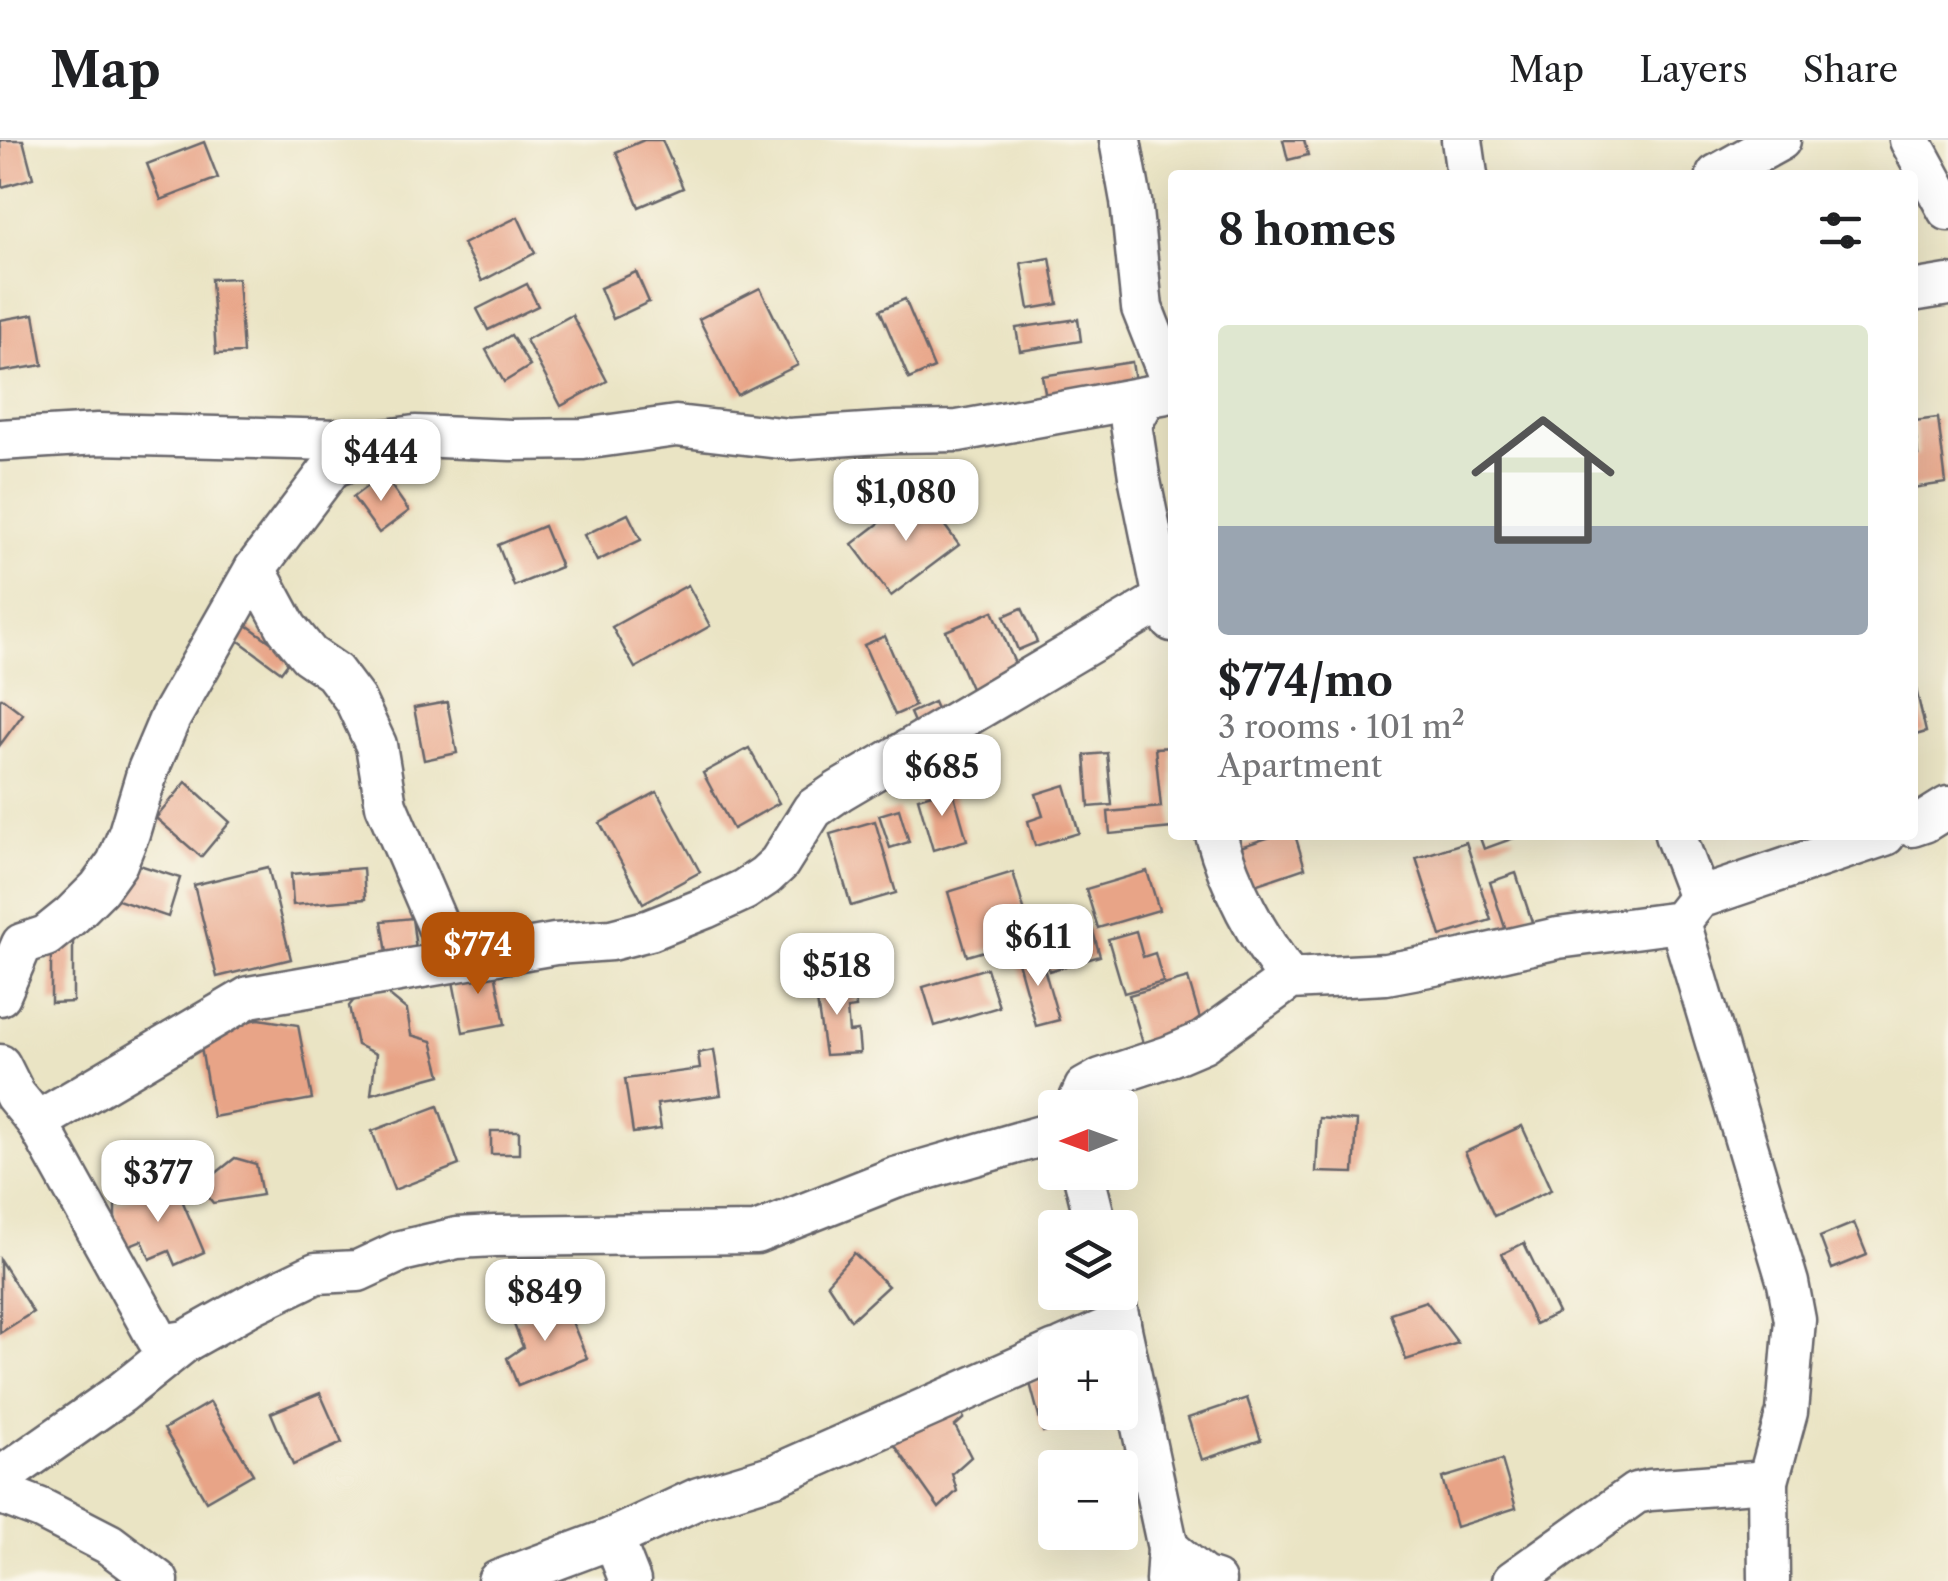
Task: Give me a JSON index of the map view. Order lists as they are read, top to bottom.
{
  "north": "left",
  "page": {
    "header": "Map",
    "nav": ["Map", "Layers", "Share"],
    "heading": "8 homes",
    "list": [
      {
        "name": "$774/mo",
        "note": "3 rooms · 101 m² · Apartment"
      }
    ],
    "price": [
      "$444",
      "$1,080",
      "$685",
      "$611",
      "$774",
      "$518",
      "$377",
      "$849"
    ],
    "map_buttons": ["+", "−"]
  }
}
